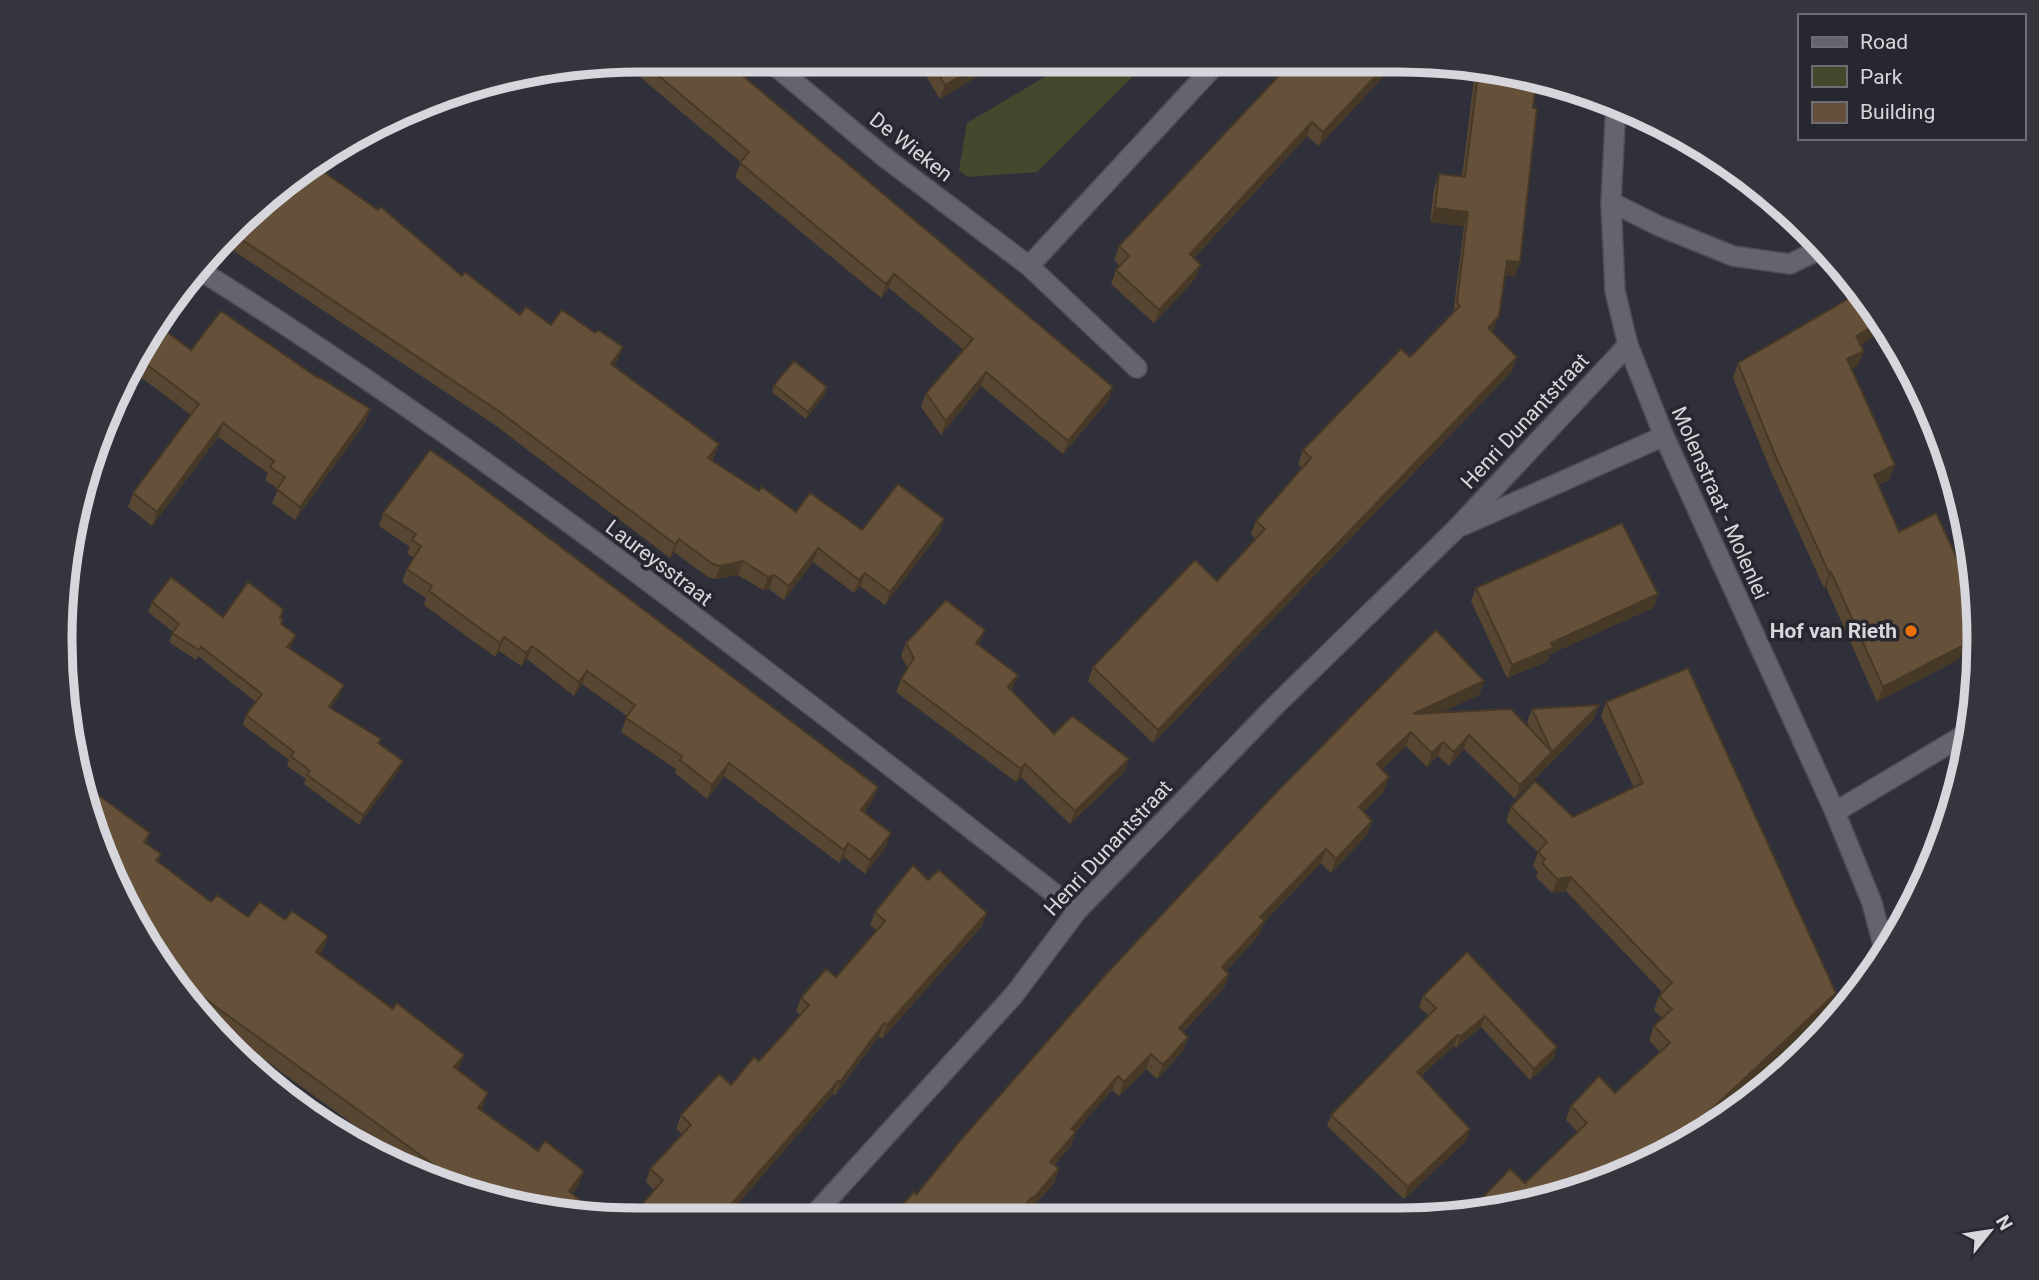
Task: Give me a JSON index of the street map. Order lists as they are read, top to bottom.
{
  "streets": {
    "street": [
      "De Wieken",
      "Henri Dunantstraat",
      "Molenstraat - Molenlei",
      "Laureysstraat"
    ]
  },
  "crossings": [
    ["Henri Dunantstraat", "Molenstraat - Molenlei"],
    ["Henri Dunantstraat", "Laureysstraat"]
  ],
  "places": ["Hof van Rieth"],
  "legend": ["Road", "Park", "Building"],
  "north": "top right"
}
